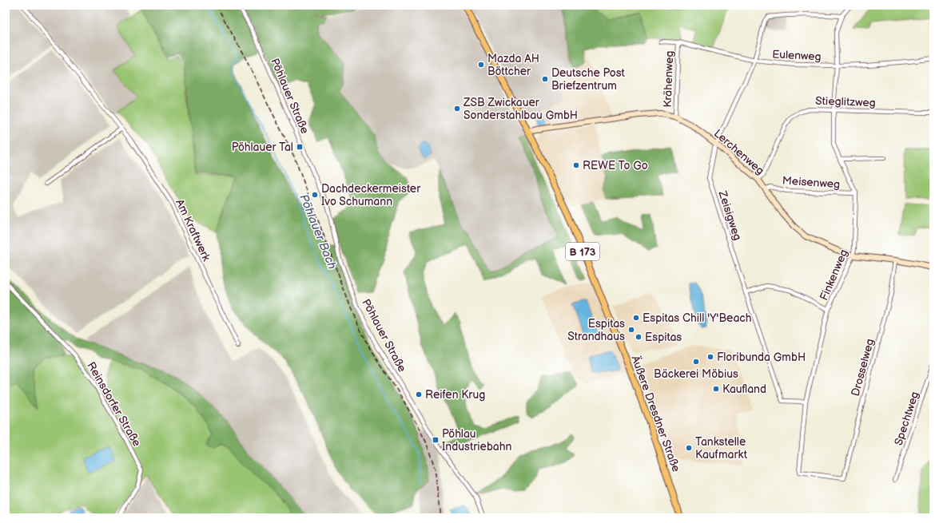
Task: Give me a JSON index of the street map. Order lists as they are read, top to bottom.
{
  "streets": {
    "main road": ["B 173", "Äußere Dresdner Straße"],
    "street": [
      "Eulenweg",
      "Krähenweg",
      "Pöhlauer Straße",
      "Stieglitzweg",
      "Lerchenweg",
      "Meisenweg",
      "Zeisigweg",
      "Am Kraftwerk",
      "Finkenweg",
      "Drosselweg",
      "Reinsdorfer Straße",
      "Spechtweg"
    ]
  },
  "crossings": [
    ["Eulenweg", "Krähenweg"],
    ["Eulenweg", "Zeisigweg"],
    ["Eulenweg", "Finkenweg"],
    ["Krähenweg", "Lerchenweg"],
    ["Stieglitzweg", "Lerchenweg"],
    ["Stieglitzweg", "Finkenweg"],
    ["Lerchenweg", "Meisenweg"],
    ["Lerchenweg", "Zeisigweg"],
    ["Lerchenweg", "Finkenweg"],
    ["Lerchenweg", "Drosselweg"],
    ["Lerchenweg", "Äußere Dresdner Straße"],
    ["Meisenweg", "Finkenweg"],
    ["Zeisigweg", "Finkenweg"],
    ["Finkenweg", "Drosselweg"]
  ],
  "water": ["Pöhlauer Bach"],
  "places": {
    "other": [
      "Mazda AH Böttcher",
      "Deutsche Post Briefzentrum",
      "ZSB Zwickauer Sonderstahlbau GmbH",
      "REWE To Go",
      "Dachdeckermeister Ivo Schumann",
      "Espitas Chill 'Y'Beach",
      "Espitas Strandhaus",
      "Espitas",
      "Floribunda GmbH",
      "Bäckerei Möbius",
      "Kaufland",
      "Reifen Krug",
      "Tankstelle Kaufmarkt"
    ],
    "transit": ["Pöhlauer Tal", "Pöhlau Industriebahn"]
  }
}
